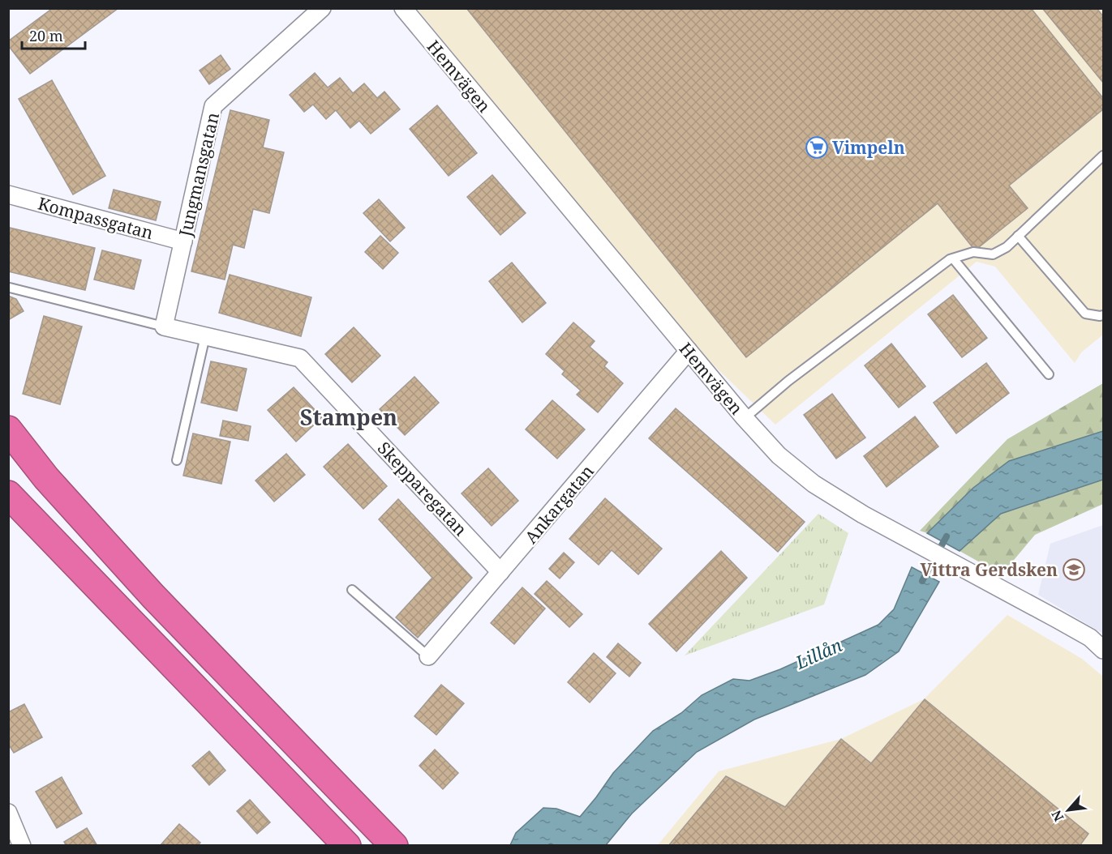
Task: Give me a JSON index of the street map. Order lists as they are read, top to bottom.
{
  "streets": {
    "street": [
      "Hemvägen",
      "Jungmansgatan",
      "Kompassgatan",
      "Skepparegatan",
      "Ankargatan"
    ]
  },
  "crossings": [
    ["Hemvägen", "Ankargatan"],
    ["Jungmansgatan", "Kompassgatan"],
    ["Jungmansgatan", "Skepparegatan"],
    ["Skepparegatan", "Ankargatan"]
  ],
  "districts": ["Stampen"],
  "water": ["Lillån"],
  "places": {
    "supermarket": ["Vimpeln"],
    "school or university": ["Vittra Gerdsken"]
  },
  "scale_bar": "20 m",
  "north": "bottom left"
}
